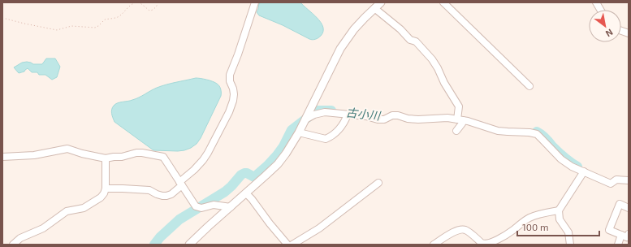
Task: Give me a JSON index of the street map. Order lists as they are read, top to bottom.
{
  "water": ["古小川"],
  "scale_bar": "100 m",
  "north": "bottom right"
}
